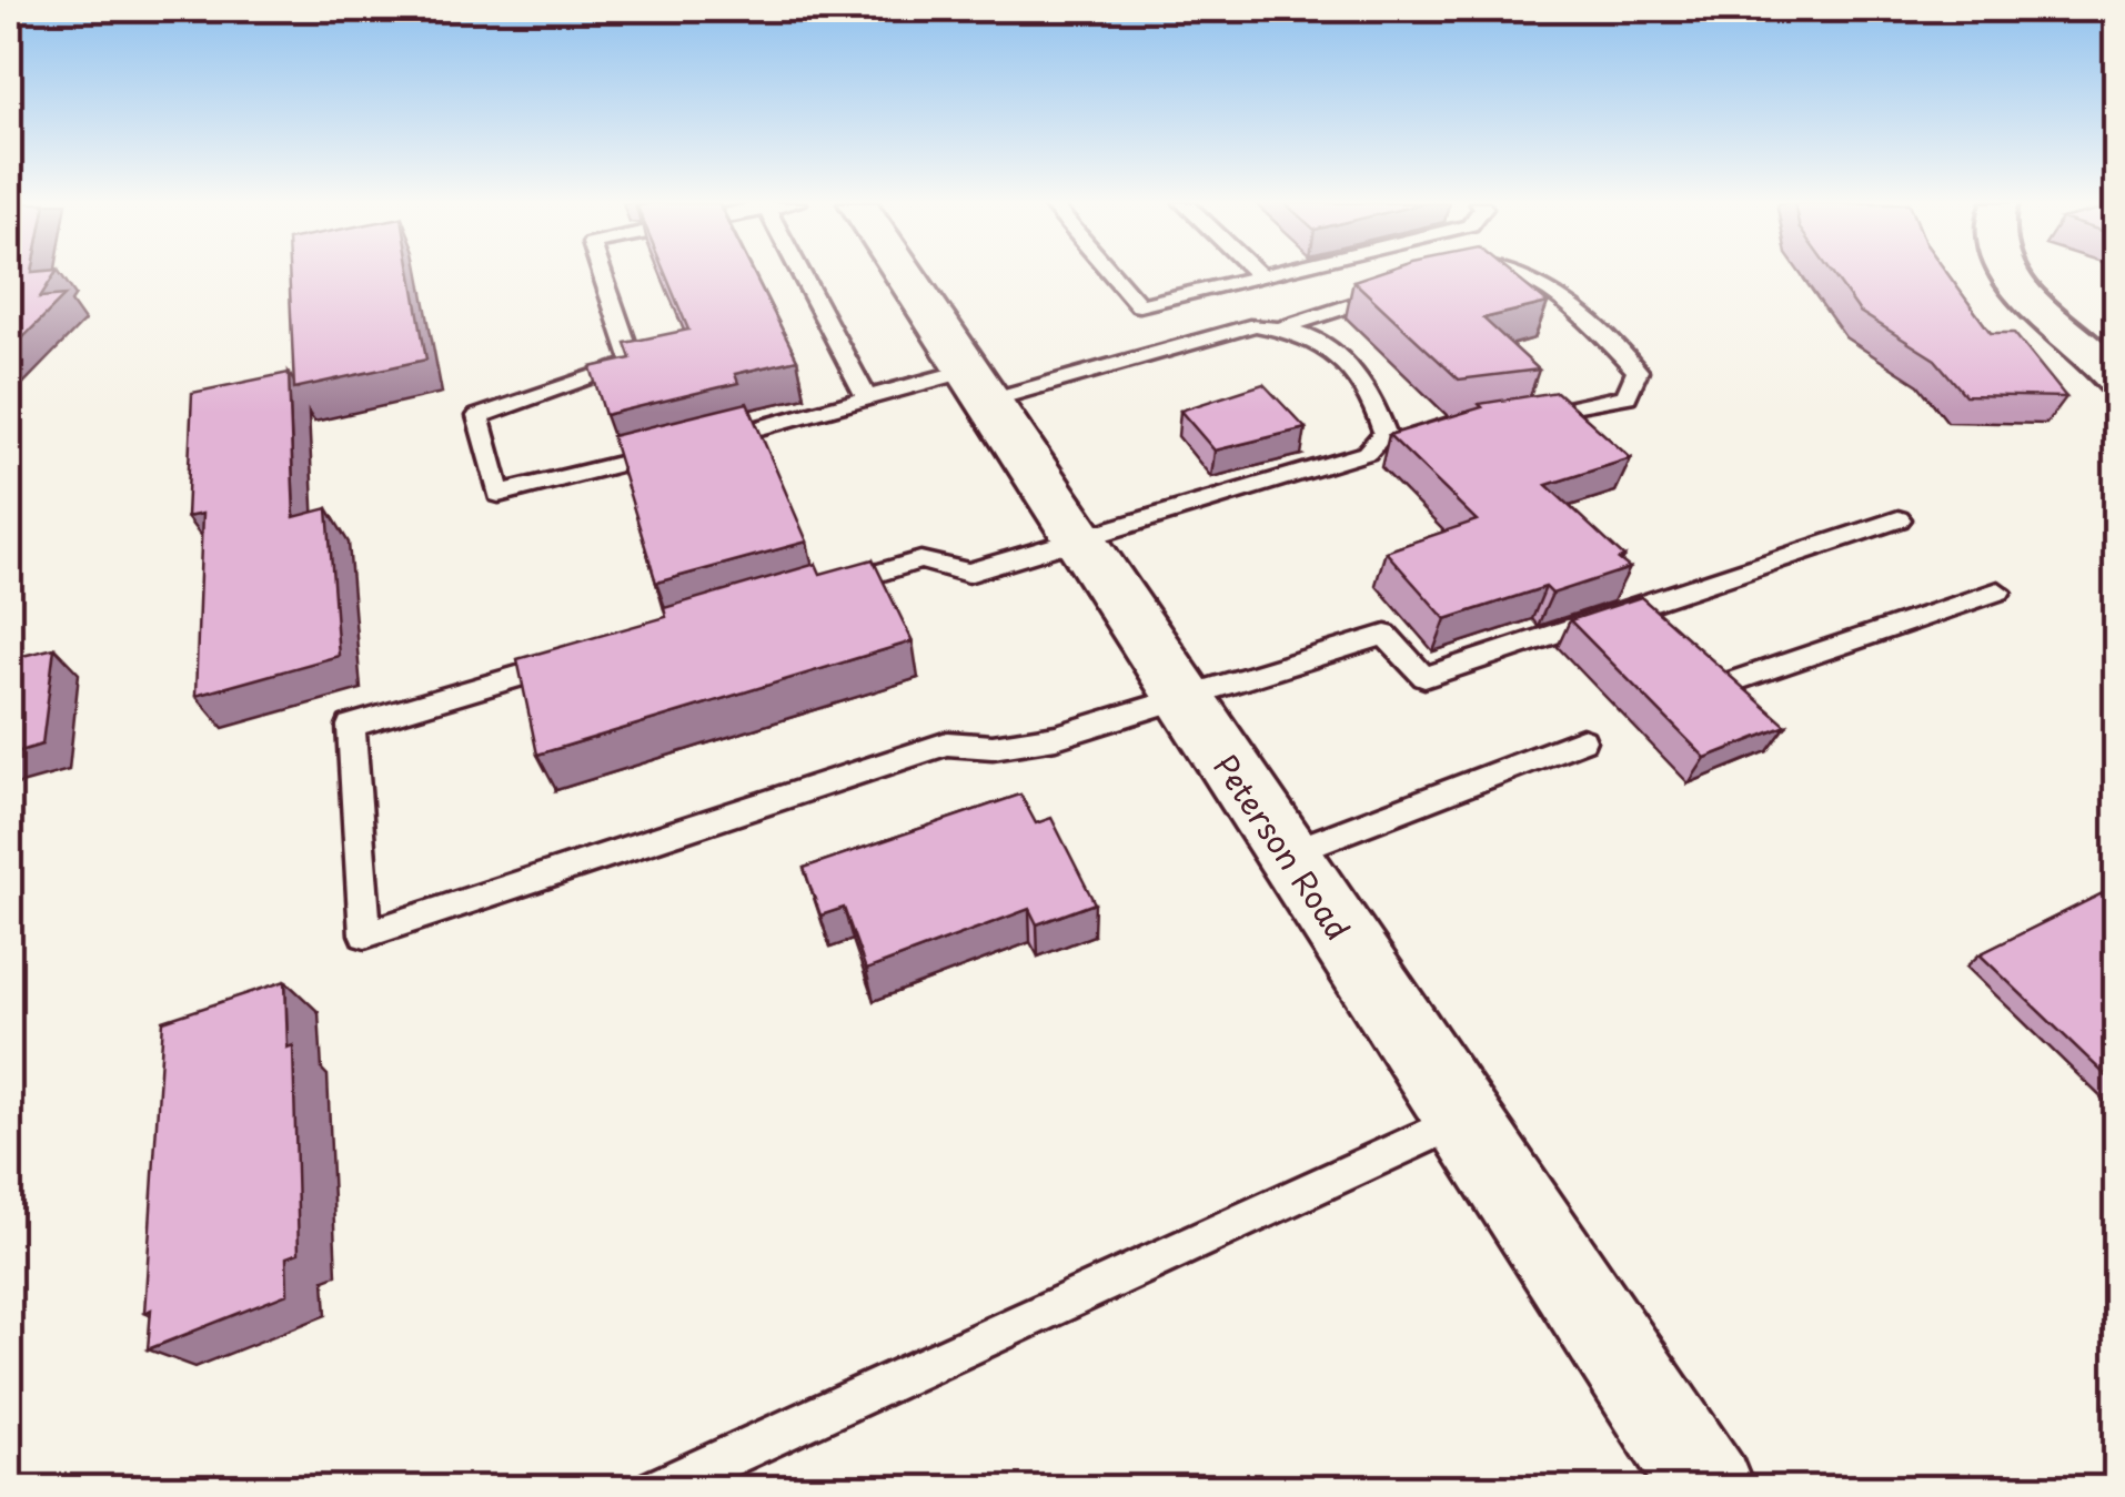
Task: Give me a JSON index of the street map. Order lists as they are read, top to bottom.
{
  "streets": {
    "main road": ["Peterson Road"]
  }
}
